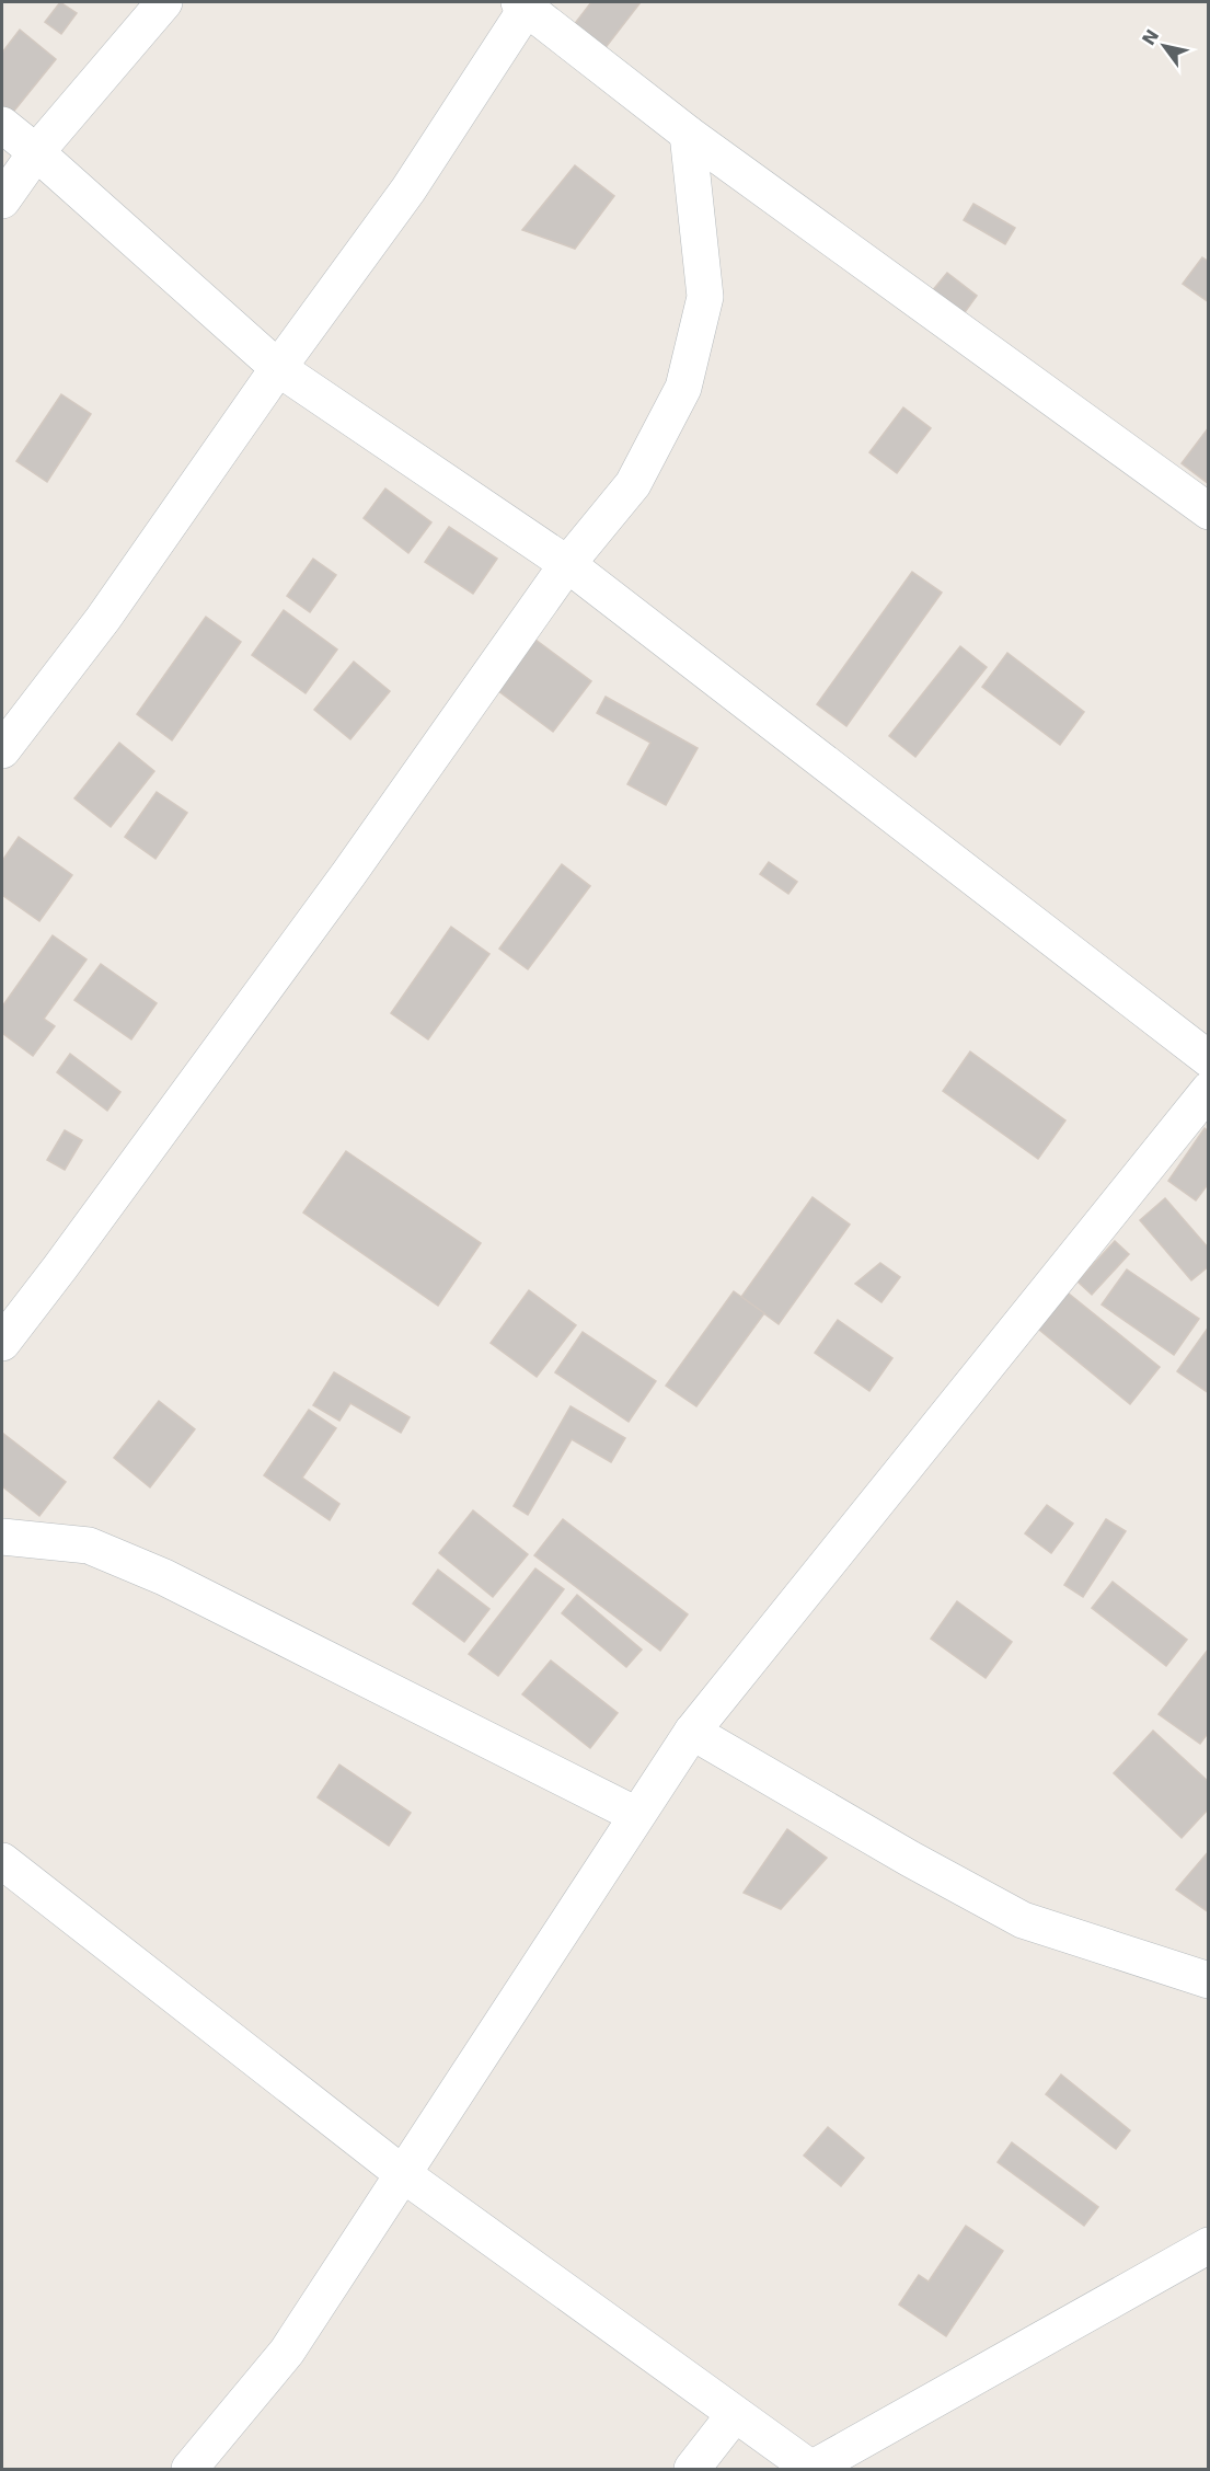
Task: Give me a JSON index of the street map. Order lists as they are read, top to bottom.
{
  "north": "top left"
}
